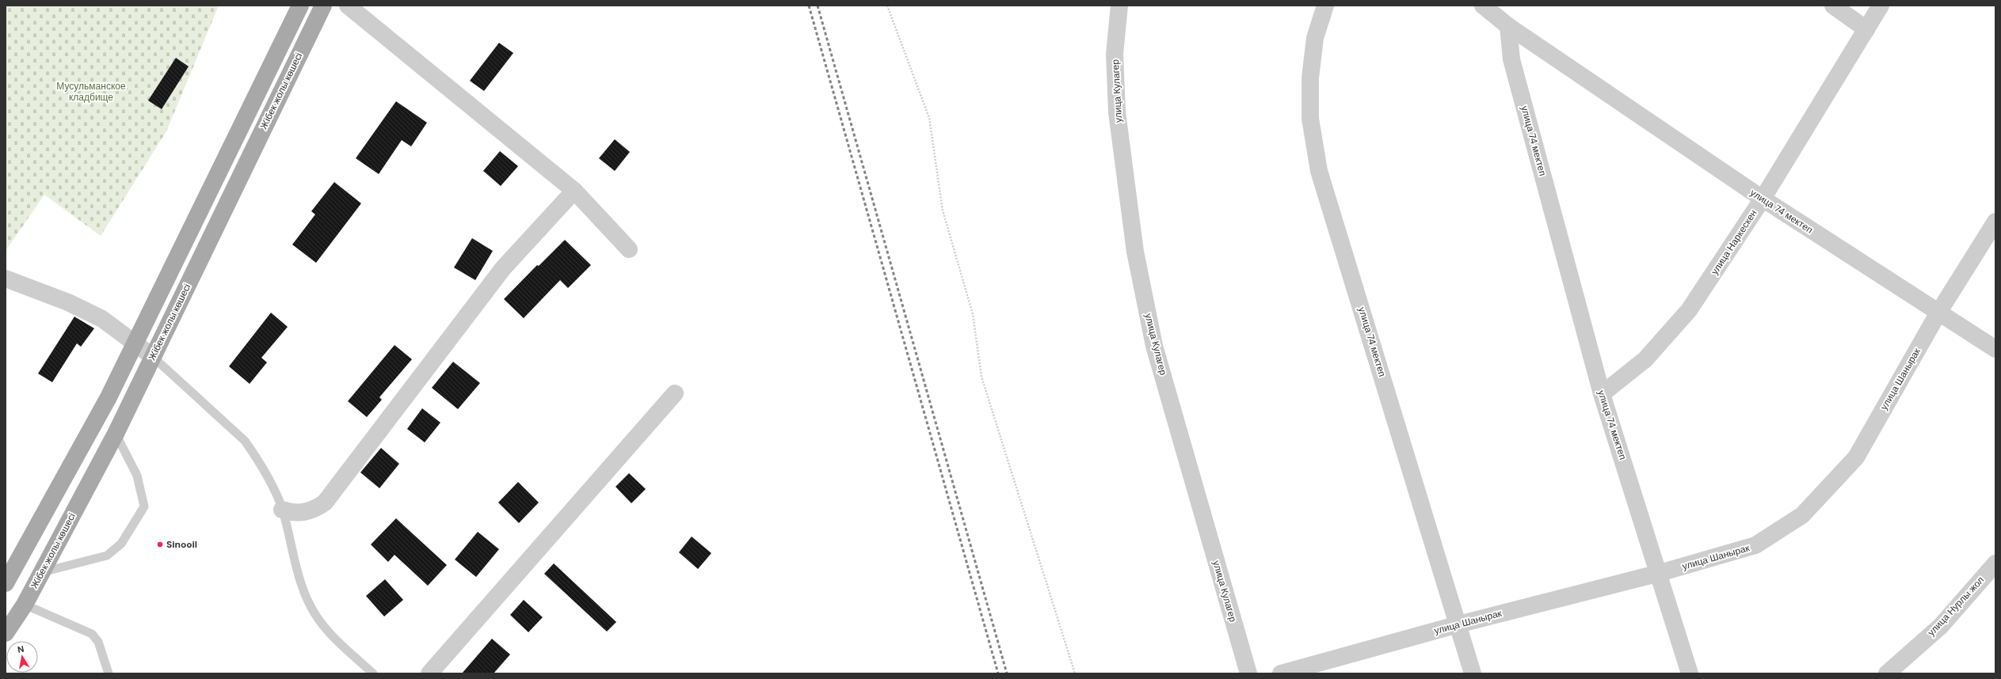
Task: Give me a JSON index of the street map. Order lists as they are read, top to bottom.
{
  "streets": {
    "main road": ["Жібек жолы көшесі"],
    "street": [
      "улица Кулагер",
      "улица 74 мектеп",
      "улица Наркескен",
      "улица Шанырак",
      "улица Нурлы жол"
    ]
  },
  "crossings": [
    ["улица 74 мектеп", "улица Наркескен"],
    ["улица 74 мектеп", "улица Шанырак"]
  ],
  "parks": ["Мусульманское кладбище"],
  "places": ["Sinooil"],
  "north": "top"
}
